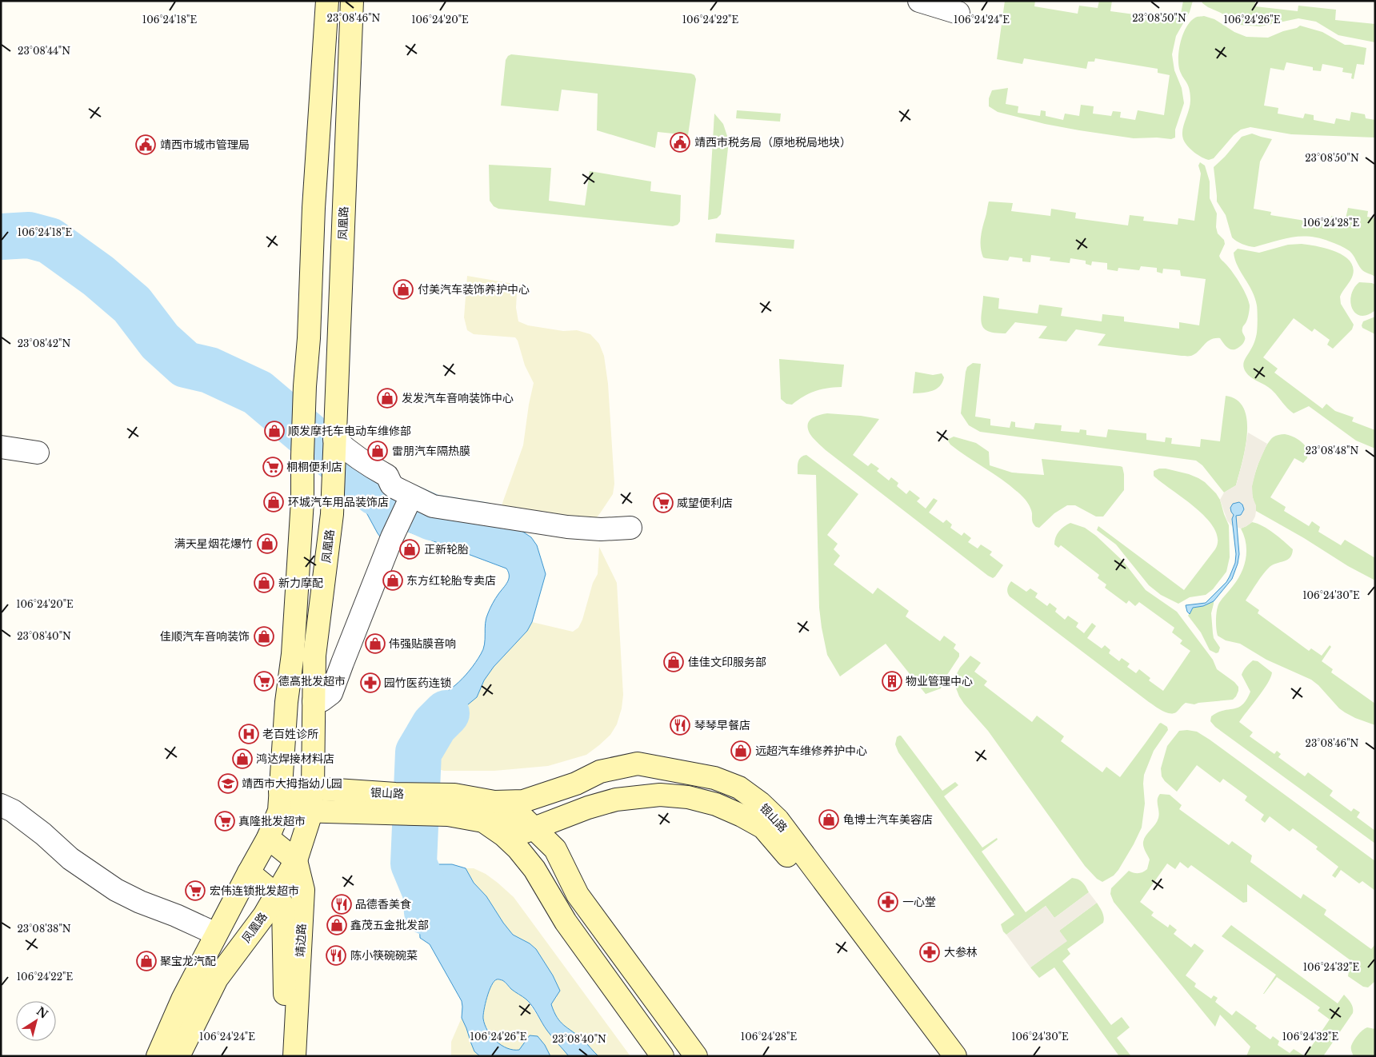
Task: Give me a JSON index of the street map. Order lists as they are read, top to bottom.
{
  "streets": {
    "main road": ["凤凰路", "银山路", "靖边路"]
  },
  "crossings": [
    ["凤凰路", "银山路"],
    ["凤凰路", "靖边路"]
  ],
  "places": {
    "public building": ["靖西市税务局（原地税局地块）", "靖西市城市管理局"],
    "shop": [
      "付美汽车装饰养护中心",
      "发发汽车音响装饰中心",
      "顺发摩托车电动车维修部",
      "雷朋汽车隔热膜",
      "环城汽车用品装饰店",
      "满天星烟花爆竹",
      "正新轮胎",
      "东方红轮胎专卖店",
      "新力摩配",
      "佳顺汽车音响装饰",
      "伟强贴膜音响",
      "佳佳文印服务部",
      "远超汽车维修养护中心",
      "鸿达焊接材料店",
      "龟博士汽车美容店",
      "鑫茂五金批发部",
      "聚宝龙汽配"
    ],
    "supermarket": [
      "桐桐便利店",
      "威望便利店",
      "德高批发超市",
      "真隆批发超市",
      "宏伟连锁批发超市"
    ],
    "building": ["物业管理中心"],
    "pharmacy": ["园竹医药连锁", "一心堂", "大参林"],
    "restaurant": ["琴琴早餐店", "品德香美食", "陈小筷碗碗菜"],
    "hospital": ["老百姓诊所"],
    "school or university": ["靖西市大拇指幼儿园"]
  },
  "north": "top right",
  "coordinates": [
    "23°08'50\"N",
    "23°08'46\"N",
    "106°24'18\"E",
    "106°24'20\"E",
    "106°24'22\"E",
    "106°24'24\"E",
    "106°24'26\"E",
    "23°08'44\"N",
    "106°24'28\"E",
    "23°08'42\"N",
    "23°08'48\"N",
    "106°24'30\"E",
    "23°08'40\"N",
    "23°08'38\"N",
    "106°24'32\"E"
  ]
}
